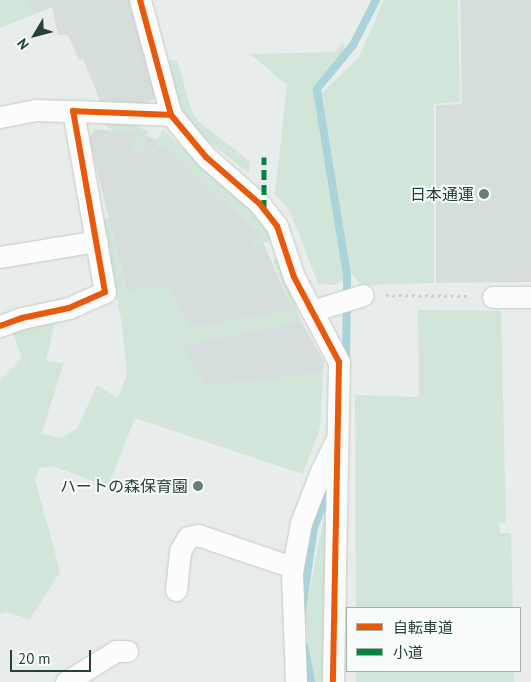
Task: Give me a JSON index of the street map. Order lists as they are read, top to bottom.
{
  "places": ["日本通運", "ハートの森保育園"],
  "legend": ["自転車道", "小道"],
  "scale_bar": "20 m",
  "north": "bottom left"
}
